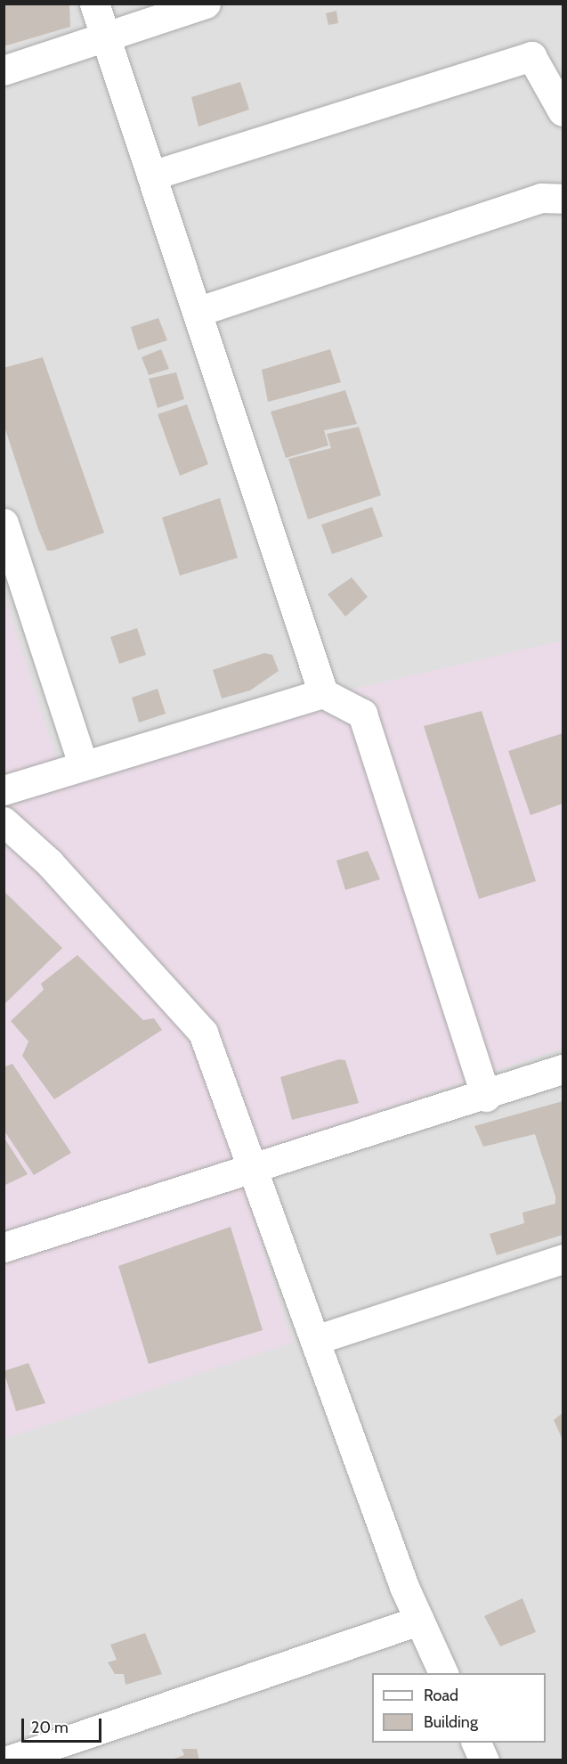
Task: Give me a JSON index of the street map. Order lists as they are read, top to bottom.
{
  "legend": ["Road", "Building"],
  "scale_bar": "20 m"
}
